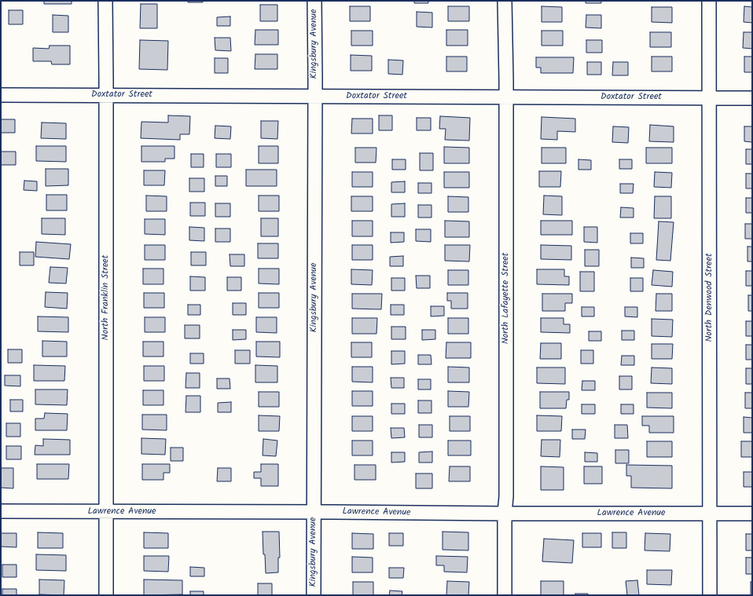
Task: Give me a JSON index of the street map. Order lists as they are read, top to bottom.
{
  "streets": {
    "street": [
      "Kingsbury Avenue",
      "Doxtator Street",
      "North Franklin Street",
      "North Denwood Street",
      "North Lafayette Street",
      "Lawrence Avenue"
    ]
  },
  "crossings": [
    ["Kingsbury Avenue", "Doxtator Street"],
    ["Kingsbury Avenue", "Lawrence Avenue"],
    ["Doxtator Street", "North Franklin Street"],
    ["Doxtator Street", "North Denwood Street"],
    ["Doxtator Street", "North Lafayette Street"],
    ["North Franklin Street", "Lawrence Avenue"],
    ["North Denwood Street", "Lawrence Avenue"],
    ["North Lafayette Street", "Lawrence Avenue"]
  ]
}
